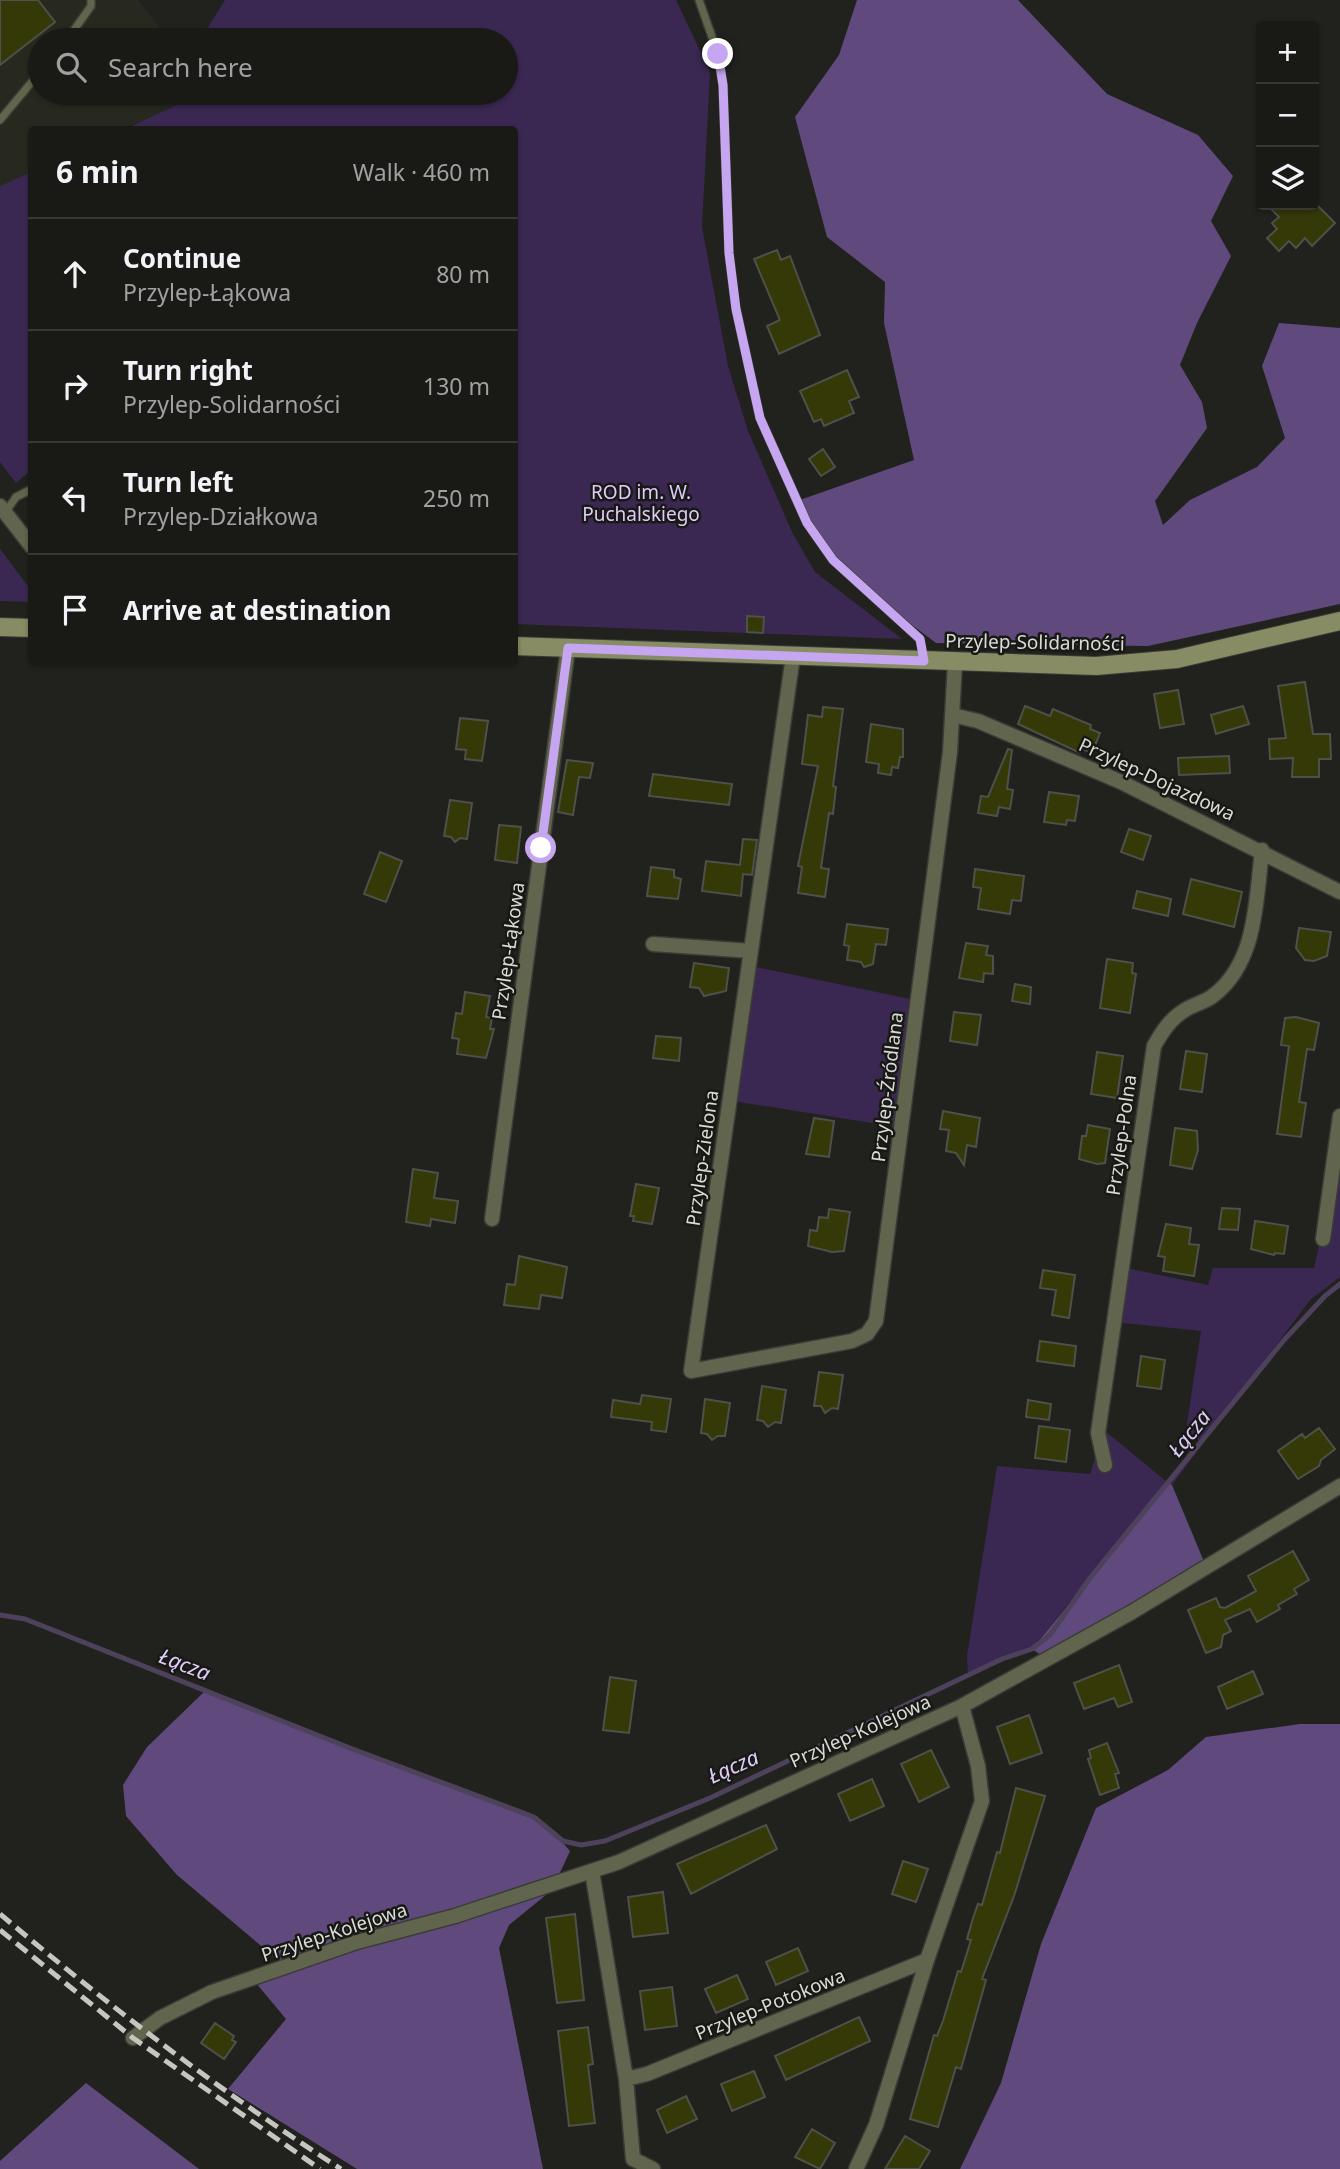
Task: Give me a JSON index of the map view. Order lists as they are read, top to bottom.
{
  "streets": {
    "main road": ["Przylep-Solidarności"],
    "street": [
      "Przylep-Dojazdowa",
      "Przylep-Łąkowa",
      "Przylep-Źródlana",
      "Przylep-Polna",
      "Przylep-Zielona",
      "Przylep-Kolejowa",
      "Przylep-Potokowa"
    ]
  },
  "crossings": [
    ["Przylep-Solidarności", "Przylep-Łąkowa"],
    ["Przylep-Solidarności", "Przylep-Źródlana"],
    ["Przylep-Solidarności", "Przylep-Zielona"],
    ["Przylep-Dojazdowa", "Przylep-Źródlana"],
    ["Przylep-Dojazdowa", "Przylep-Polna"],
    ["Przylep-Źródlana", "Przylep-Zielona"]
  ],
  "water": ["Łącza"],
  "parks": ["ROD im. W. Puchalskiego"],
  "page": {
    "map_buttons": ["+", "−"],
    "search": "Search here",
    "heading": ["6 min", "Walk · 460 m"],
    "list": [
      ["Continue", "Przylep-Łąkowa", "80 m"],
      ["Turn right", "Przylep-Solidarności", "130 m"],
      ["Turn left", "Przylep-Działkowa", "250 m"],
      "Arrive at destination"
    ]
  }
}
